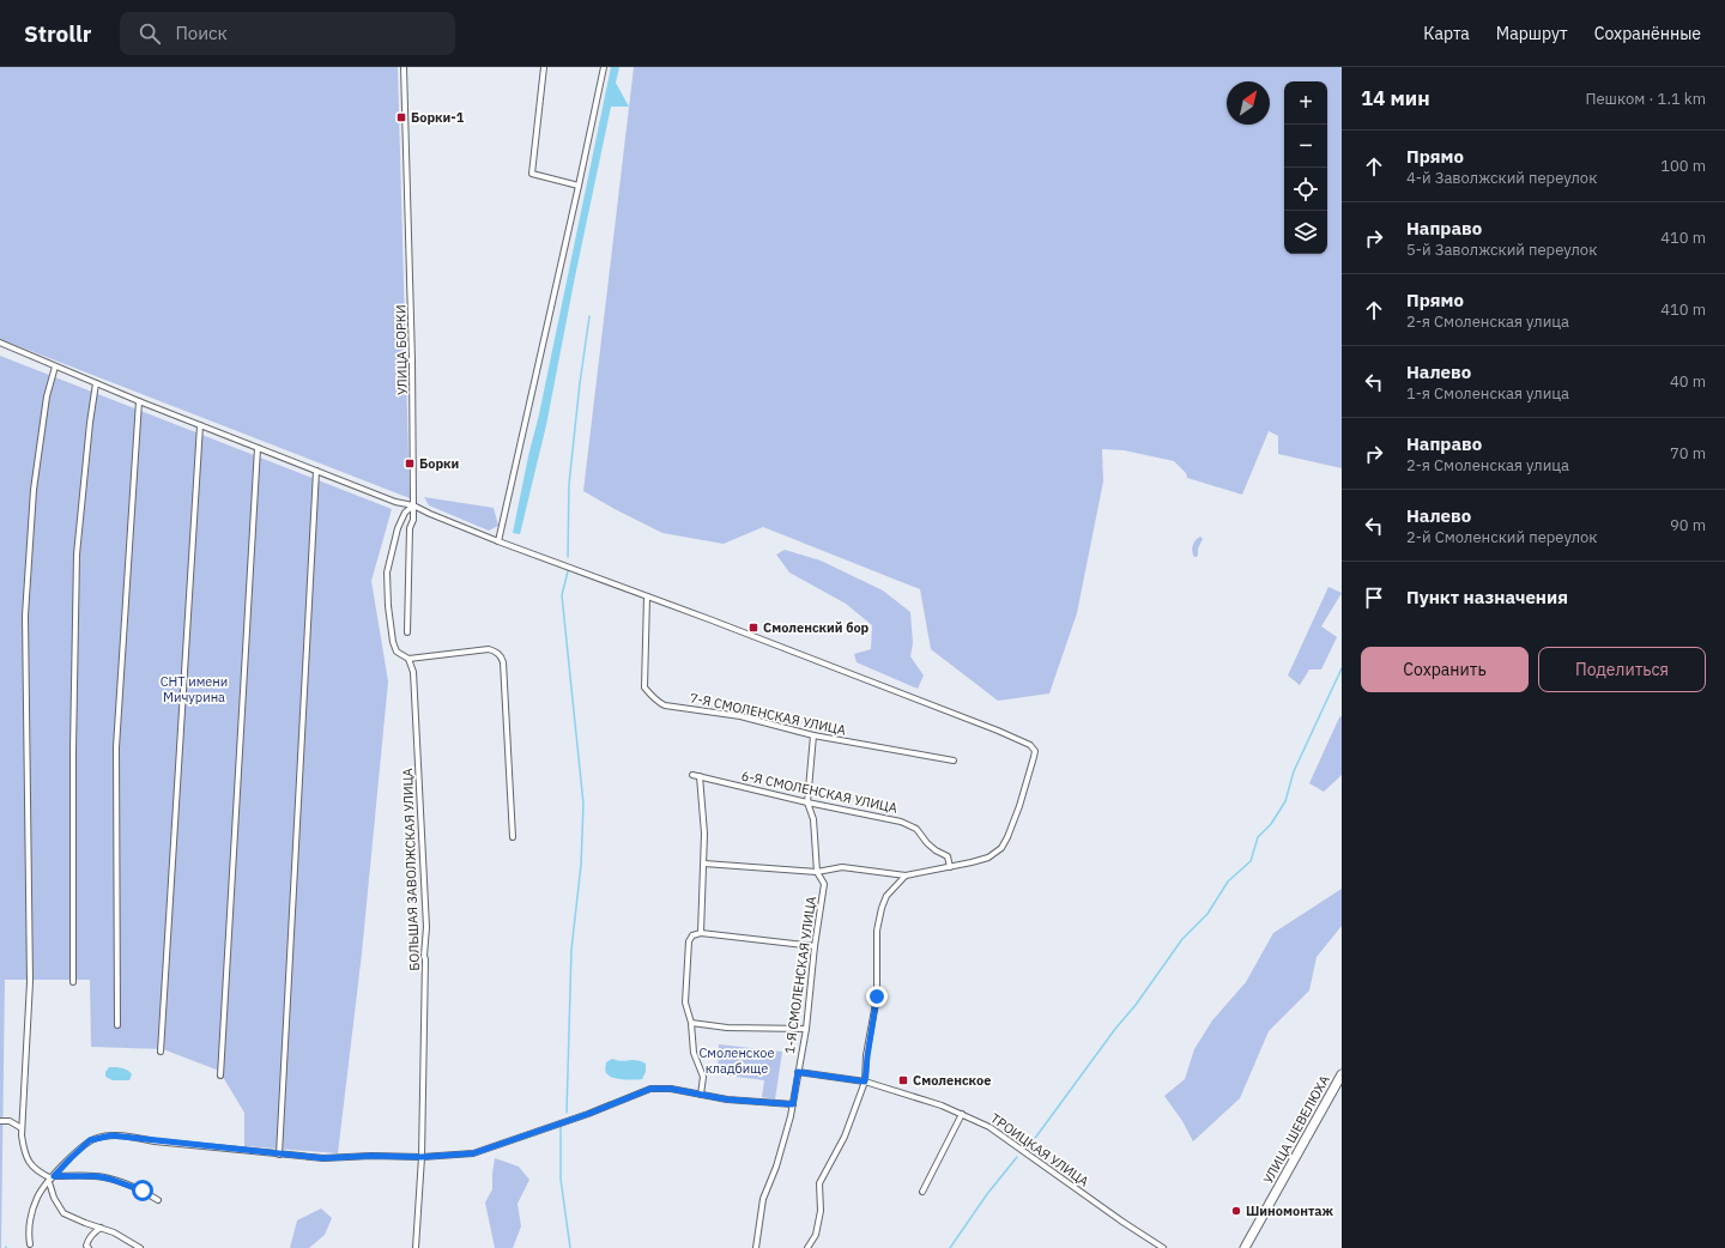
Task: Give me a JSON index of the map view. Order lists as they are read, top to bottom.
{
  "streets": {
    "main road": ["УЛИЦА ШЕВЕЛЮХА"],
    "street": [
      "УЛИЦА БОРКИ",
      "7-Я СМОЛЕНСКАЯ УЛИЦА",
      "6-Я СМОЛЕНСКАЯ УЛИЦА",
      "БОЛЬШАЯ ЗАВОЛЖСКАЯ УЛИЦА",
      "1-Я СМОЛЕНСКАЯ УЛИЦА",
      "ТРОИЦКАЯ УЛИЦА"
    ]
  },
  "crossings": [
    ["6-Я СМОЛЕНСКАЯ УЛИЦА", "1-Я СМОЛЕНСКАЯ УЛИЦА"],
    ["1-Я СМОЛЕНСКАЯ УЛИЦА", "ТРОИЦКАЯ УЛИЦА"]
  ],
  "parks": ["СНТ имени Мичурина", "Смоленское кладбище"],
  "places": {
    "transit": [
      "Борки-1",
      "Борки",
      "Смоленский бор",
      "Смоленское"
    ],
    "other": ["Шиномонтаж"]
  },
  "north": "top right",
  "page": {
    "header": "Strollr",
    "search": "Поиск",
    "nav": ["Карта", "Маршрут", "Сохранённые"],
    "heading": ["14 мин", "Пешком · 1.1 km"],
    "map_buttons": ["+", "−"],
    "list": [
      ["Прямо", "4-й Заволжский переулок", "100 m"],
      ["Направо", "5-й Заволжский переулок", "410 m"],
      ["Прямо", "2-я Смоленская улица", "410 m"],
      ["Налево", "1-я Смоленская улица", "40 m"],
      ["Направо", "2-я Смоленская улица", "70 m"],
      ["Налево", "2-й Смоленский переулок", "90 m"],
      "Пункт назначения"
    ],
    "buttons": ["Сохранить", "Поделиться"]
  }
}
